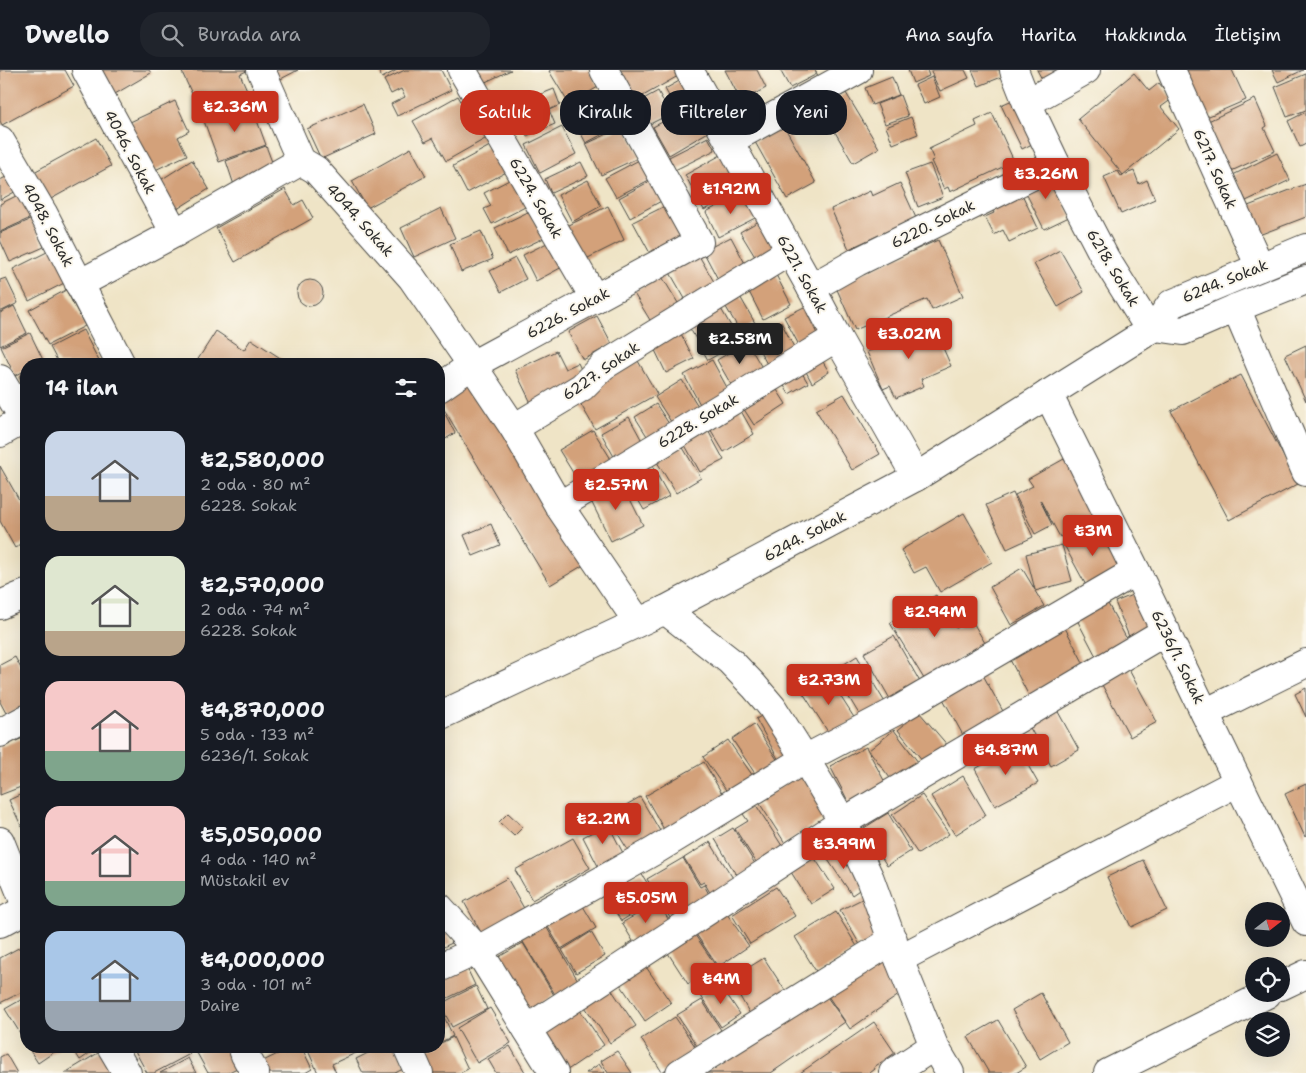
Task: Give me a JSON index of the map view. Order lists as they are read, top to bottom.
{
  "streets": {
    "street": [
      "4046. Sokak",
      "6217. Sokak",
      "6224. Sokak",
      "4044. Sokak",
      "6220. Sokak",
      "4048. Sokak",
      "6218. Sokak",
      "6221. Sokak",
      "6244. Sokak",
      "6226. Sokak",
      "6227. Sokak",
      "6228. Sokak",
      "6236/1. Sokak"
    ]
  },
  "crossings": [
    ["6217. Sokak", "6244. Sokak"],
    ["6224. Sokak", "6226. Sokak"],
    ["4044. Sokak", "6244. Sokak"],
    ["4044. Sokak", "6226. Sokak"],
    ["4044. Sokak", "6227. Sokak"],
    ["4044. Sokak", "6228. Sokak"],
    ["6220. Sokak", "6218. Sokak"],
    ["6220. Sokak", "6221. Sokak"],
    ["6218. Sokak", "6244. Sokak"],
    ["6221. Sokak", "6244. Sokak"],
    ["6221. Sokak", "6227. Sokak"],
    ["6221. Sokak", "6228. Sokak"],
    ["6244. Sokak", "6236/1. Sokak"]
  ],
  "north": "right",
  "page": {
    "header": "Dwello",
    "search": "Burada ara",
    "nav": [
      "Ana sayfa",
      "Harita",
      "Hakkında",
      "İletişim"
    ],
    "chip": [
      "Satılık",
      "Kiralık",
      "Filtreler",
      "Yeni"
    ],
    "price": [
      "₺2.36M",
      "₺3.26M",
      "₺1.92M",
      "₺3.02M",
      "₺2.58M",
      "₺2.57M",
      "₺3M",
      "₺2.94M",
      "₺2.73M",
      "₺4.87M",
      "₺2.2M",
      "₺3.99M",
      "₺5.05M",
      "₺4M"
    ],
    "heading": "14 ilan",
    "list": [
      {
        "name": "₺2,580,000",
        "note": "2 oda · 80 m² · 6228. Sokak"
      },
      {
        "name": "₺2,570,000",
        "note": "2 oda · 74 m² · 6228. Sokak"
      },
      {
        "name": "₺4,870,000",
        "note": "5 oda · 133 m² · 6236/1. Sokak"
      },
      {
        "name": "₺5,050,000",
        "note": "4 oda · 140 m² · Müstakil ev"
      },
      {
        "name": "₺4,000,000",
        "note": "3 oda · 101 m² · Daire"
      }
    ]
  }
}
